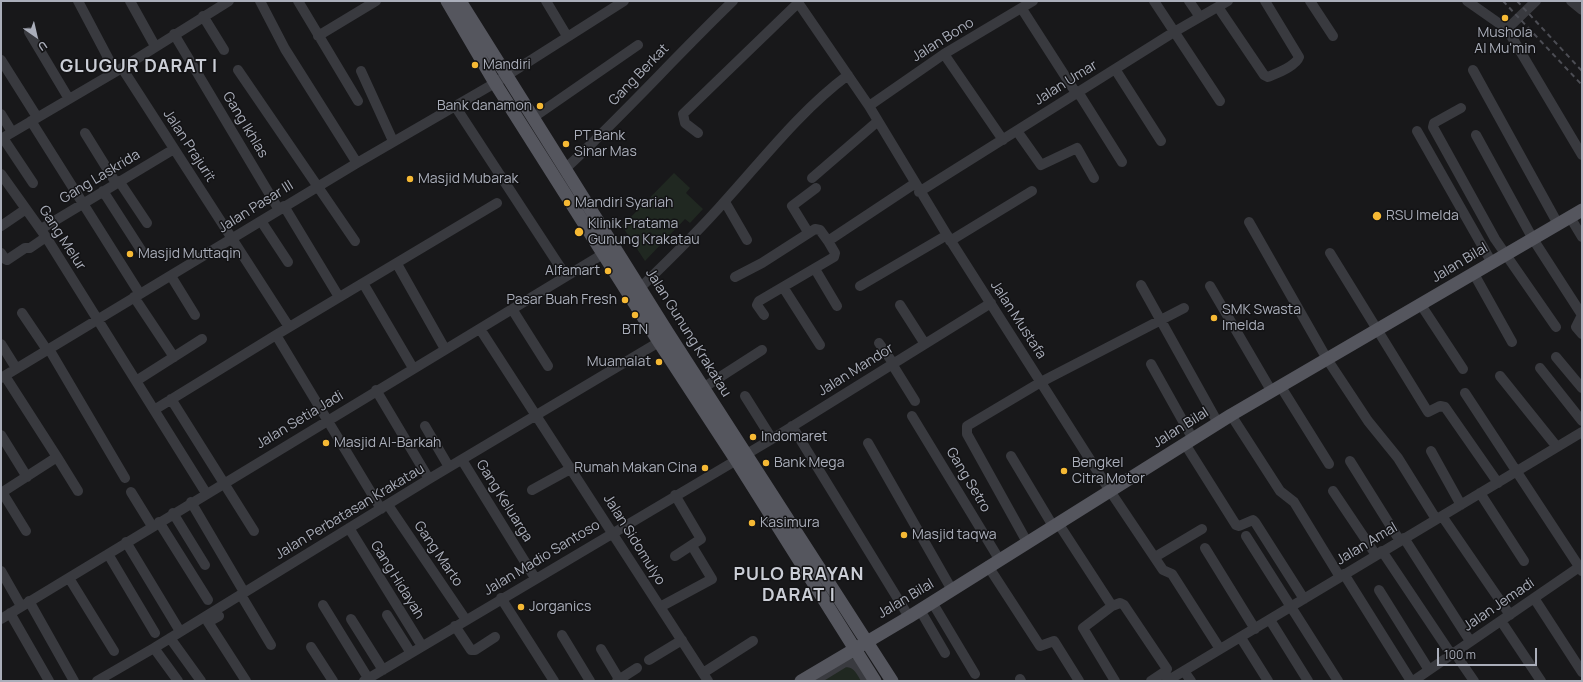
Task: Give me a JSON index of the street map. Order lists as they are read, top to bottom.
{
  "streets": {
    "main road": ["Jalan Bilal", "Jalan Gunung Krakatau"],
    "street": [
      "Jalan Bono",
      "Gang Berkat",
      "Jalan Umar",
      "Gang Ikhlas",
      "Jalan Prajurit",
      "Gang Laskrida",
      "Jalan Pasar III",
      "Gang Melur",
      "Jalan Mustafa",
      "Jalan Mandor",
      "Jalan Setia Jadi",
      "Gang Setro",
      "Gang Keluarga",
      "Jalan Perbatasan Krakatau",
      "Jalan Sidomulyo",
      "Jalan Amal",
      "Gang Marto",
      "Jalan Madio Santoso",
      "Gang Hidayah",
      "Jalan Jemadi"
    ]
  },
  "crossings": [
    ["Jalan Bono", "Jalan Mustafa"],
    ["Gang Berkat", "Jalan Gunung Krakatau"],
    ["Jalan Umar", "Jalan Mustafa"],
    ["Gang Ikhlas", "Jalan Pasar III"],
    ["Jalan Prajurit", "Gang Laskrida"],
    ["Jalan Prajurit", "Jalan Pasar III"],
    ["Gang Laskrida", "Gang Melur"],
    ["Jalan Pasar III", "Gang Melur"],
    ["Jalan Pasar III", "Jalan Gunung Krakatau"],
    ["Gang Melur", "Jalan Setia Jadi"],
    ["Jalan Bilal", "Jalan Mustafa"],
    ["Jalan Bilal", "Jalan Gunung Krakatau"],
    ["Jalan Bilal", "Gang Setro"],
    ["Jalan Mustafa", "Jalan Mandor"],
    ["Jalan Mustafa", "Jalan Amal"],
    ["Jalan Gunung Krakatau", "Jalan Mandor"],
    ["Jalan Gunung Krakatau", "Jalan Setia Jadi"],
    ["Jalan Gunung Krakatau", "Jalan Perbatasan Krakatau"],
    ["Jalan Gunung Krakatau", "Jalan Madio Santoso"],
    ["Jalan Mandor", "Jalan Madio Santoso"],
    ["Jalan Setia Jadi", "Jalan Sidomulyo"],
    ["Jalan Setia Jadi", "Gang Marto"],
    ["Gang Keluarga", "Jalan Perbatasan Krakatau"],
    ["Gang Keluarga", "Jalan Madio Santoso"],
    ["Jalan Perbatasan Krakatau", "Jalan Sidomulyo"],
    ["Jalan Perbatasan Krakatau", "Gang Marto"],
    ["Jalan Perbatasan Krakatau", "Gang Hidayah"],
    ["Jalan Sidomulyo", "Jalan Madio Santoso"],
    ["Gang Marto", "Jalan Madio Santoso"],
    ["Jalan Madio Santoso", "Gang Hidayah"]
  ],
  "districts": ["GLUGUR DARAT I", "PULO BRAYAN DARAT I"],
  "places": [
    "Mushola Al Mu'min",
    "Mandiri",
    "Bank danamon",
    "PT Bank Sinar Mas",
    "Masjid Mubarak",
    "Mandiri Syariah",
    "RSU Imelda",
    "Klinik Pratama Gunung Krakatau",
    "Masjid Muttaqin",
    "Alfamart",
    "Pasar Buah Fresh",
    "BTN",
    "SMK Swasta Imelda",
    "Muamalat",
    "Indomaret",
    "Masjid Al-Barkah",
    "Bank Mega",
    "Rumah Makan Cina",
    "Bengkel Citra Motor",
    "Kasimura",
    "Masjid taqwa",
    "Jorganics"
  ],
  "scale_bar": "100 m",
  "north": "bottom right"
}
